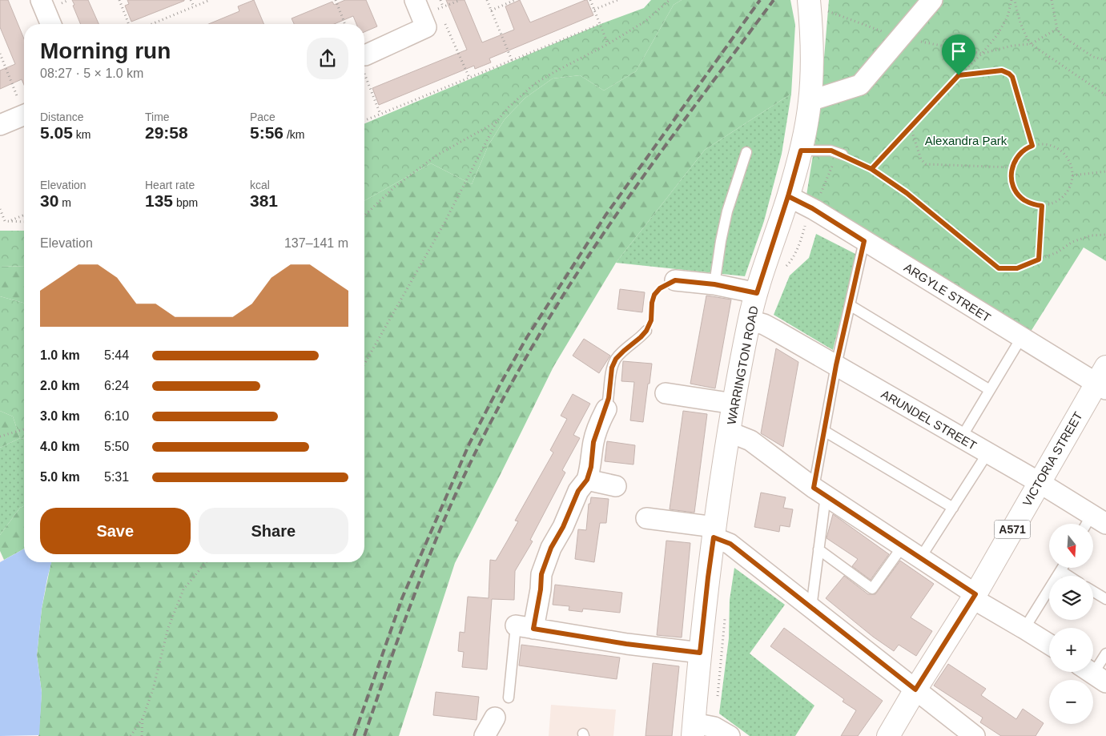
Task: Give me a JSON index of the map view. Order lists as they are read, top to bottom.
{
  "streets": {
    "main road": ["WARRINGTON ROAD", "VICTORIA STREET", "A571"],
    "street": ["ARGYLE STREET", "ARUNDEL STREET"]
  },
  "crossings": [
    ["ARGYLE STREET", "WARRINGTON ROAD"],
    ["ARGYLE STREET", "VICTORIA STREET"],
    ["WARRINGTON ROAD", "ARUNDEL STREET"],
    ["ARUNDEL STREET", "VICTORIA STREET"]
  ],
  "parks": ["Alexandra Park"],
  "north": "bottom",
  "page": {
    "heading": ["Morning run", "08:27 · 5 × 1.0 km"],
    "stats": [
      ["Distance", "5.05 km"],
      ["Time", "29:58"],
      ["Pace", "5:56 /km"],
      ["Elevation", "30 m"],
      ["Heart rate", "135 bpm"],
      ["kcal", "381"]
    ],
    "chart": ["Elevation", "137–141 m"],
    "list": [
      {
        "name": "1.0 km",
        "note": "5:44"
      },
      {
        "name": "2.0 km",
        "note": "6:24"
      },
      {
        "name": "3.0 km",
        "note": "6:10"
      },
      {
        "name": "4.0 km",
        "note": "5:50"
      },
      {
        "name": "5.0 km",
        "note": "5:31"
      }
    ],
    "buttons": ["Save", "Share"],
    "map_buttons": ["+", "−"]
  }
}
